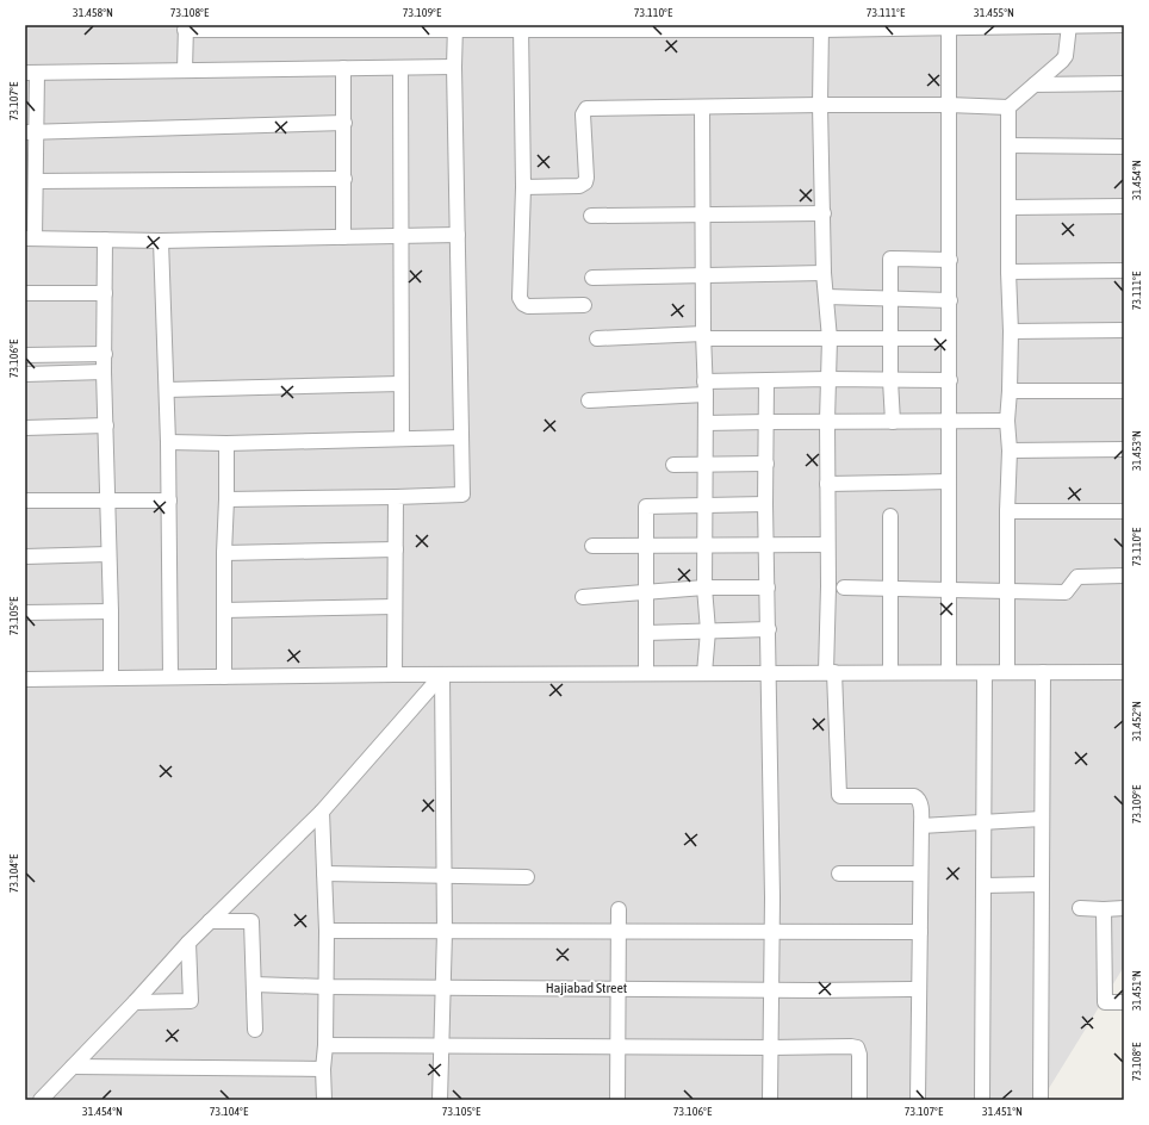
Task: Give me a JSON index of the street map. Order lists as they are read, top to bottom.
{
  "streets": {
    "street": ["Hajiabad Street"]
  },
  "coordinates": [
    "31.458°N",
    "73.108°E",
    "73.109°E",
    "73.110°E",
    "73.111°E",
    "31.455°N",
    "73.107°E",
    "31.454°N",
    "73.106°E",
    "31.453°N",
    "73.105°E",
    "31.452°N",
    "73.104°E",
    "31.451°N"
  ]
}
